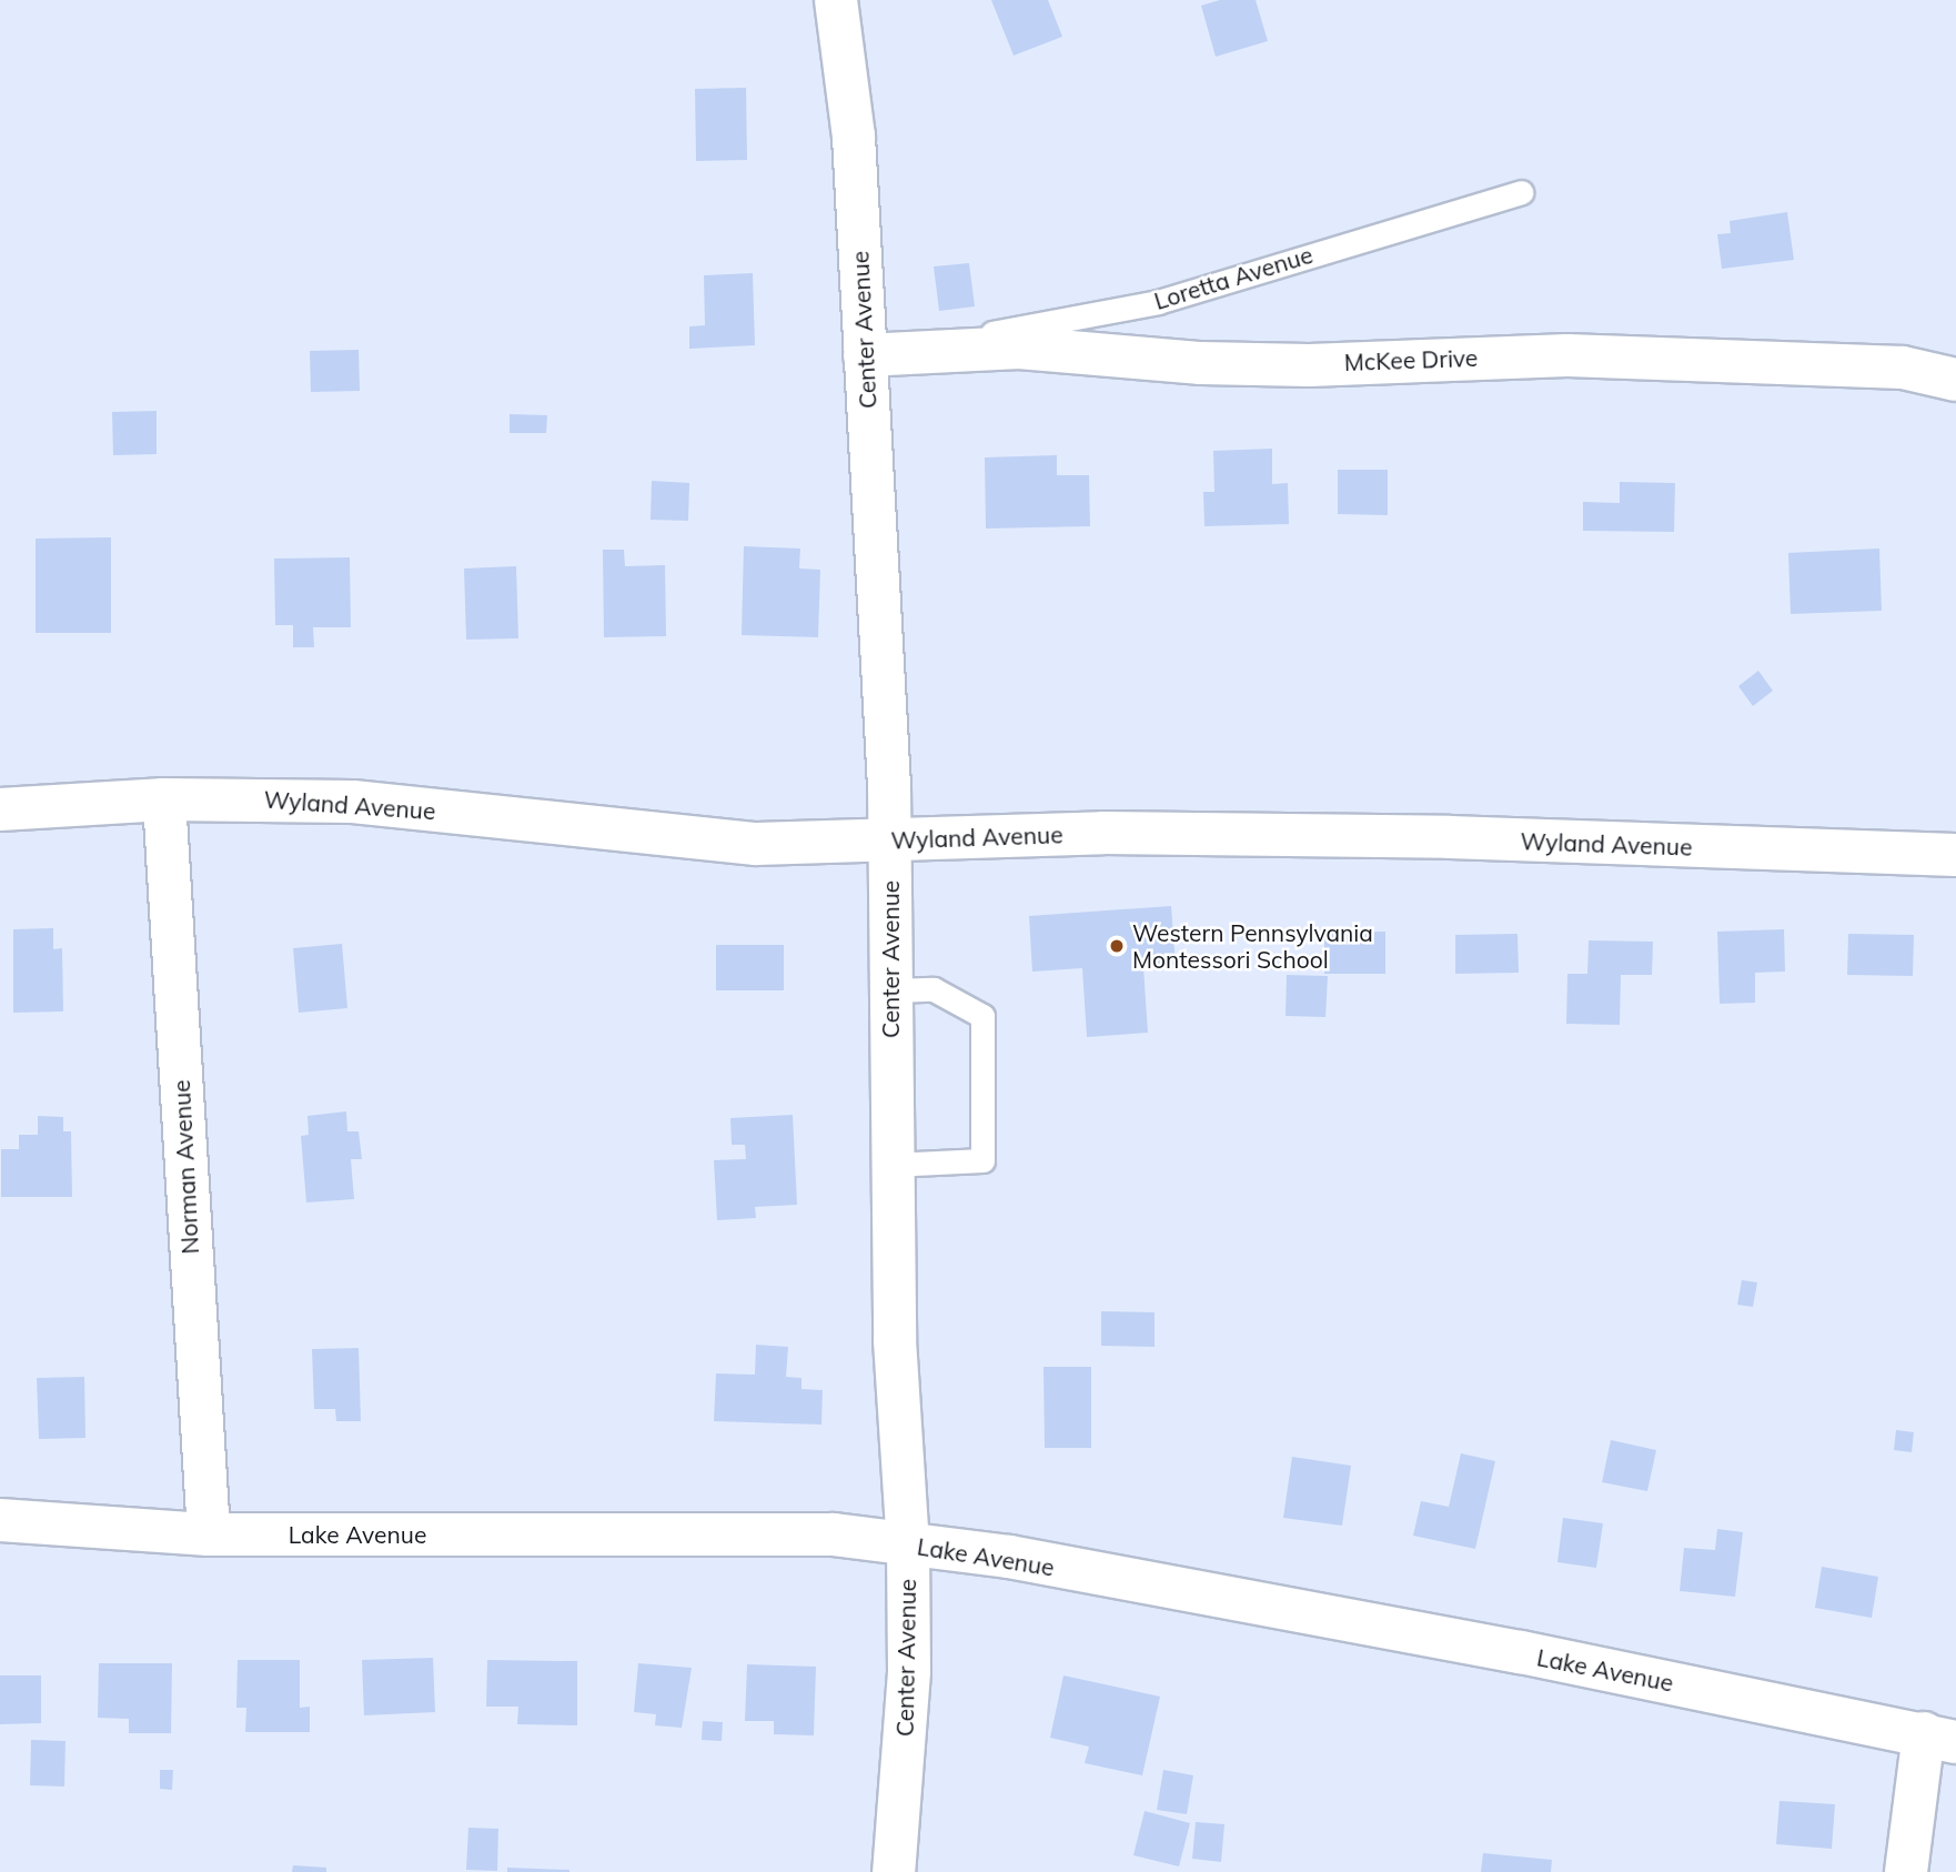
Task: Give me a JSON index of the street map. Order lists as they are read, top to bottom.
{
  "streets": {
    "street": [
      "Center Avenue",
      "McKee Drive",
      "Wyland Avenue",
      "Norman Avenue",
      "Lake Avenue"
    ],
    "lane": ["Loretta Avenue"]
  },
  "crossings": [
    ["Loretta Avenue", "McKee Drive"],
    ["Center Avenue", "McKee Drive"],
    ["Center Avenue", "Wyland Avenue"],
    ["Center Avenue", "Lake Avenue"],
    ["Wyland Avenue", "Norman Avenue"],
    ["Norman Avenue", "Lake Avenue"]
  ],
  "places": ["Western Pennsylvania Montessori School"]
}
